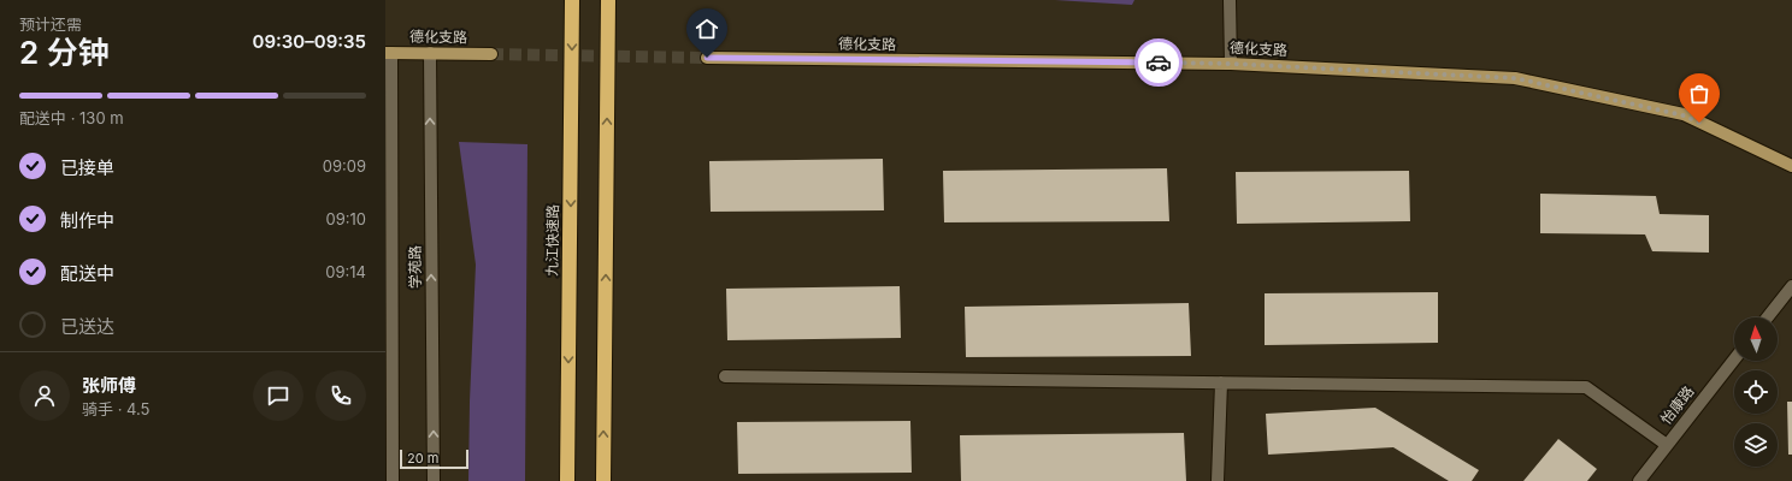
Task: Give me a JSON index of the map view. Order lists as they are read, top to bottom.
{
  "streets": {
    "highway": ["九江快速路"],
    "main road": ["德化支路"],
    "street": ["学苑路", "怡康路"]
  },
  "crossings": [
    ["德化支路", "学苑路"]
  ],
  "scale_bar": "20 m",
  "north": "top",
  "page": {
    "heading": ["2 分钟", "预计还需", "09:30–09:35"],
    "panel": ["张师傅", "骑手 · 4.5"],
    "bar": "配送中 · 130 m",
    "list": [
      ["已接单", "09:09"],
      ["制作中", "09:10"],
      ["配送中", "09:14"],
      "已送达"
    ],
    "scale": "20 m"
  }
}
